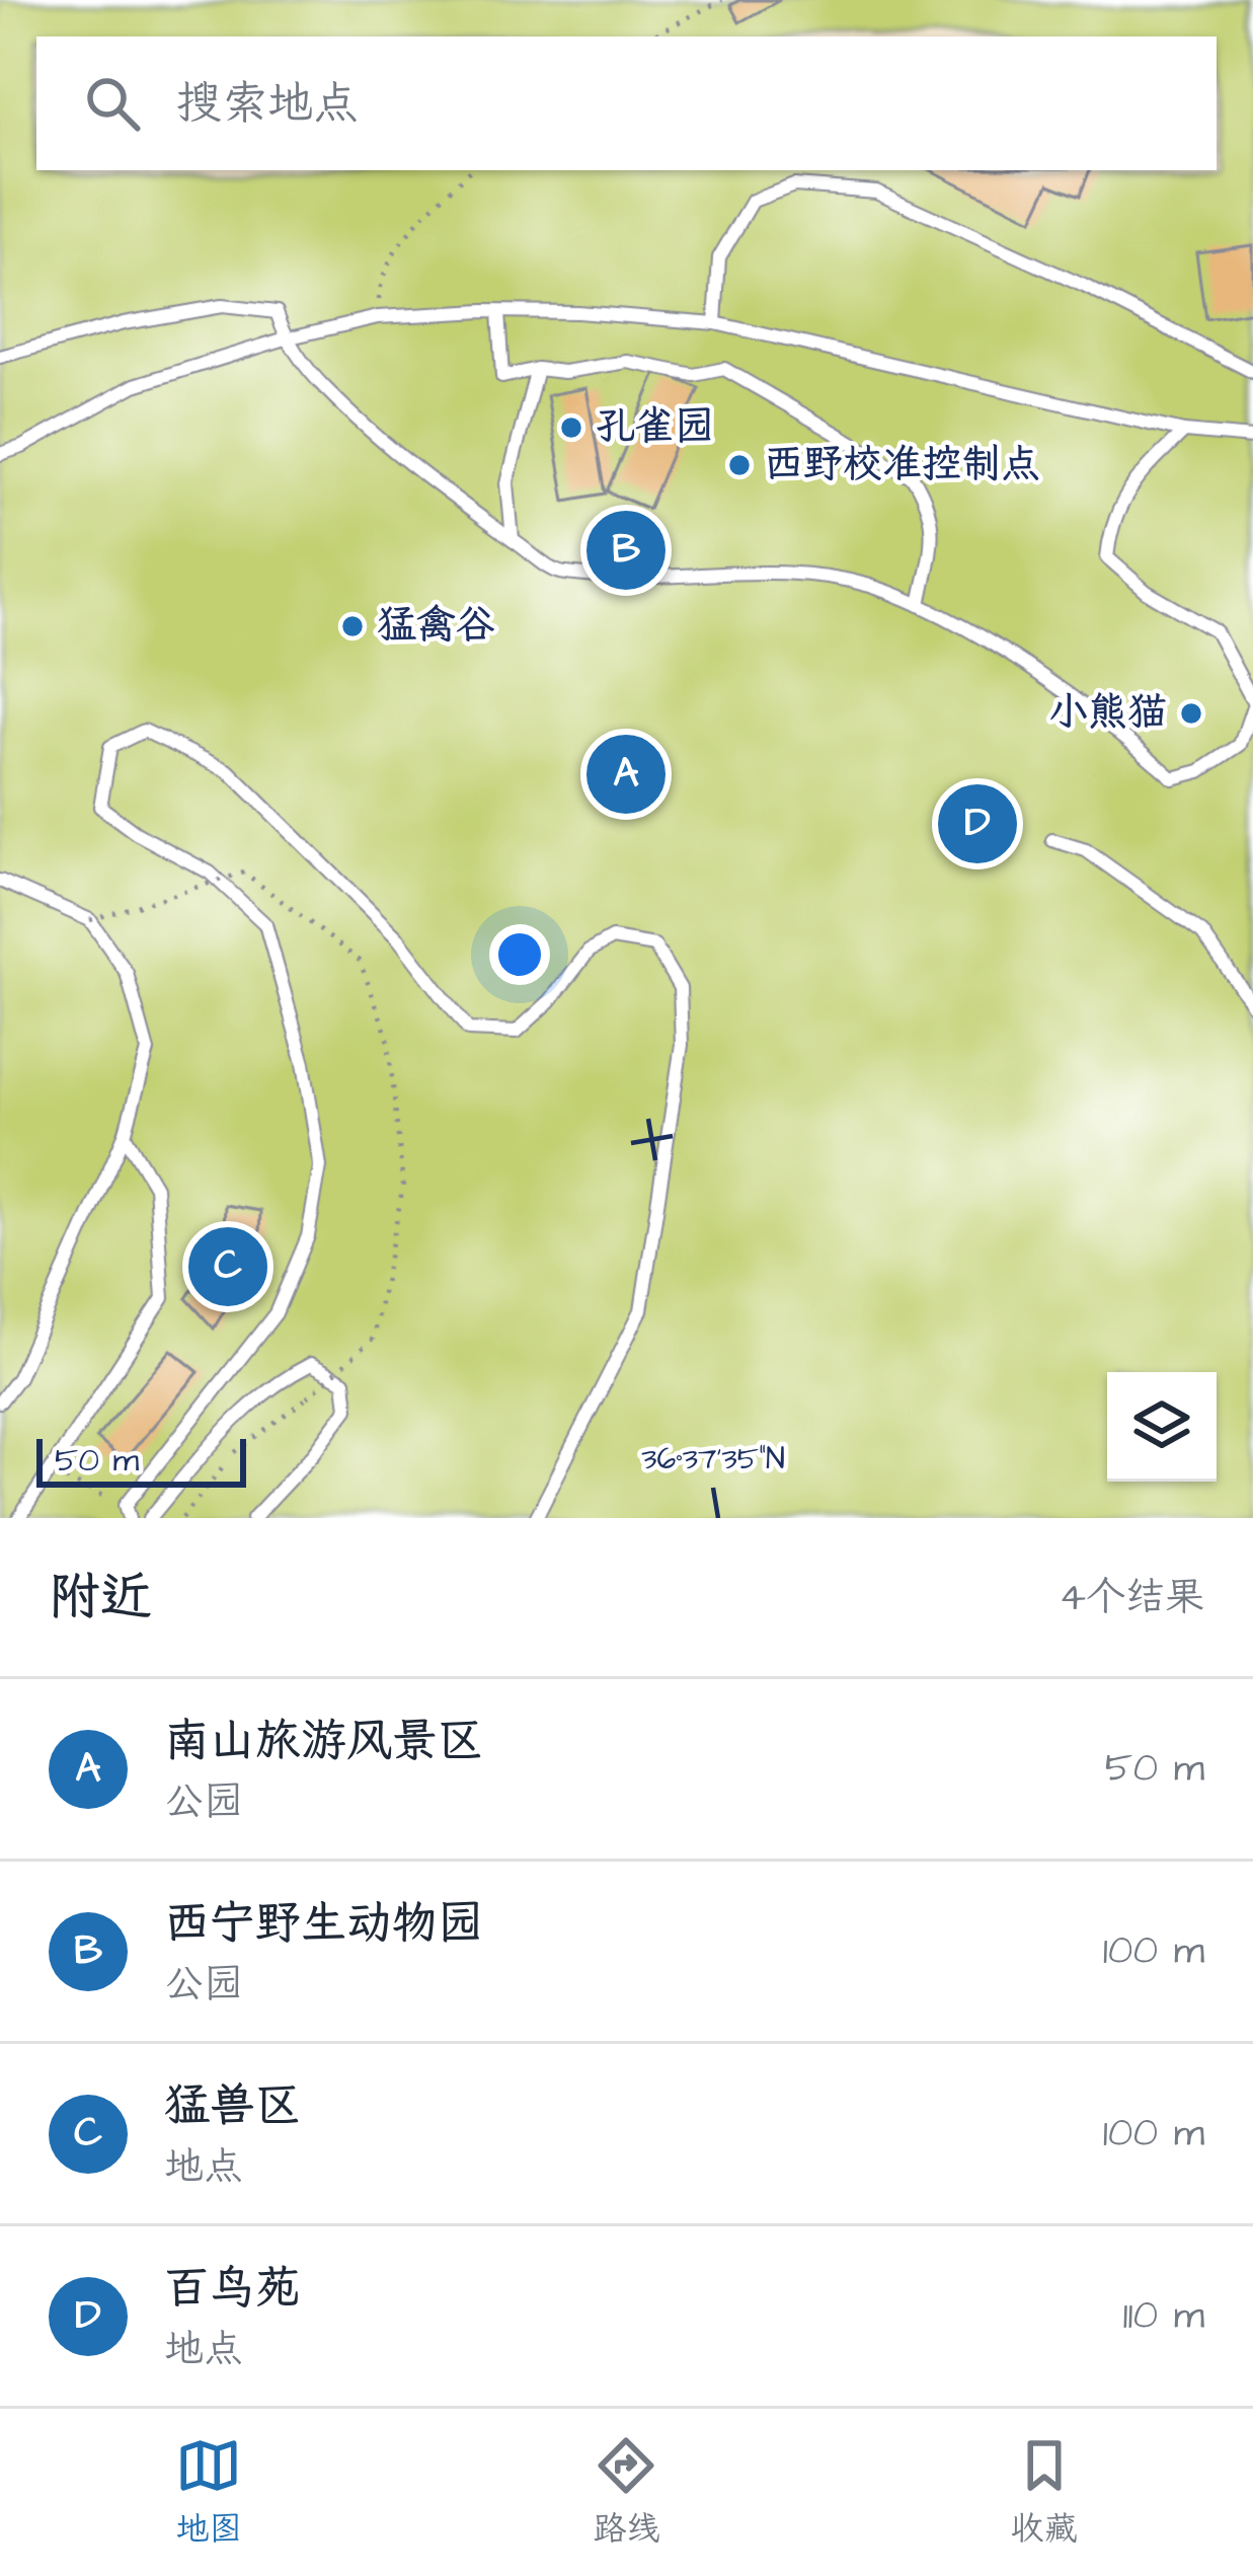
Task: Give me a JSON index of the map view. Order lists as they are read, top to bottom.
{
  "places": [
    "孔雀园",
    "西野校准控制点",
    "猛禽谷",
    "小熊猫"
  ],
  "scale_bar": "50 m",
  "page": {
    "search": "搜索地点",
    "pins": [
      "B",
      "A",
      "D",
      "C"
    ],
    "scale": "50 m",
    "heading": ["附近", "4个结果"],
    "list": [
      {
        "mark": "A",
        "name": "南山旅游风景区",
        "note": "公园",
        "value": "50 m"
      },
      {
        "mark": "B",
        "name": "西宁野生动物园",
        "note": "公园",
        "value": "100 m"
      },
      {
        "mark": "C",
        "name": "猛兽区",
        "note": "地点",
        "value": "100 m"
      },
      {
        "mark": "D",
        "name": "百鸟苑",
        "note": "地点",
        "value": "110 m"
      }
    ],
    "nav": ["地图", "路线", "收藏"]
  },
  "coordinates": ["36°37'35\"N"]
}
